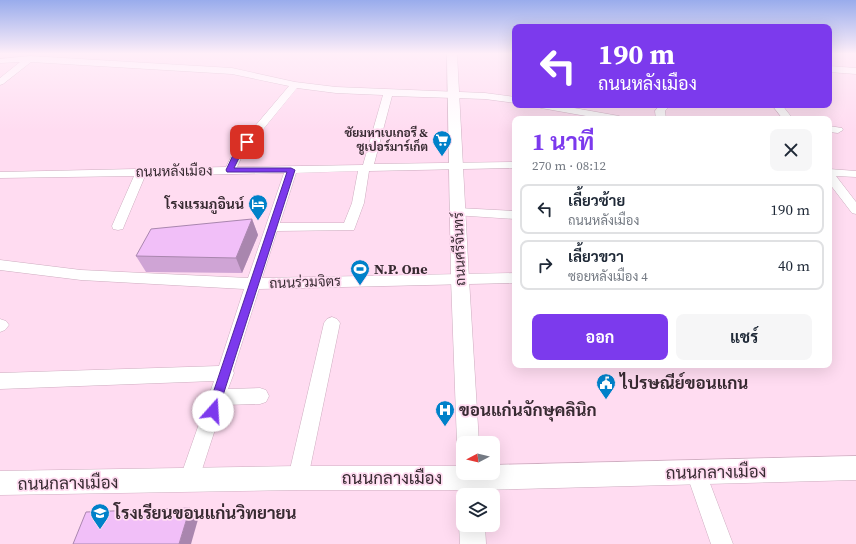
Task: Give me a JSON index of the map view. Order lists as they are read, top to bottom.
{
  "streets": {
    "main road": ["ถนนศรีจันทร์", "ถนนกลางเมือง"],
    "street": ["ถนนหลังเมือง", "ถนนร่วมจิตร"]
  },
  "crossings": [
    ["ถนนหลังเมือง", "ถนนศรีจันทร์"],
    ["ถนนศรีจันทร์", "ถนนร่วมจิตร"]
  ],
  "places": {
    "supermarket": ["ชัยมหาเบเกอรี & ซูเปอร์มาร์เก็ต"],
    "hotel": ["โรงแรมภูอินน์"],
    "sports": ["N.P. One"],
    "public building": ["ไปรษณีย์ขอนแกน"],
    "hospital": ["ขอนแก่นจักษุคลินิก"],
    "school or university": ["โรงเรียนขอนแก่นวิทยายน"]
  },
  "north": "left",
  "page": {
    "turn": ["190 m", "ถนนหลังเมือง"],
    "heading": ["1 นาที", "270 m · 08:12"],
    "list": [
      {
        "name": "เลี้ยวซ้าย",
        "note": "ถนนหลังเมือง",
        "value": "190 m"
      },
      {
        "name": "เลี้ยวขวา",
        "note": "ซอยหลังเมือง 4",
        "value": "40 m"
      }
    ],
    "buttons": ["ออก", "แชร์"]
  }
}
